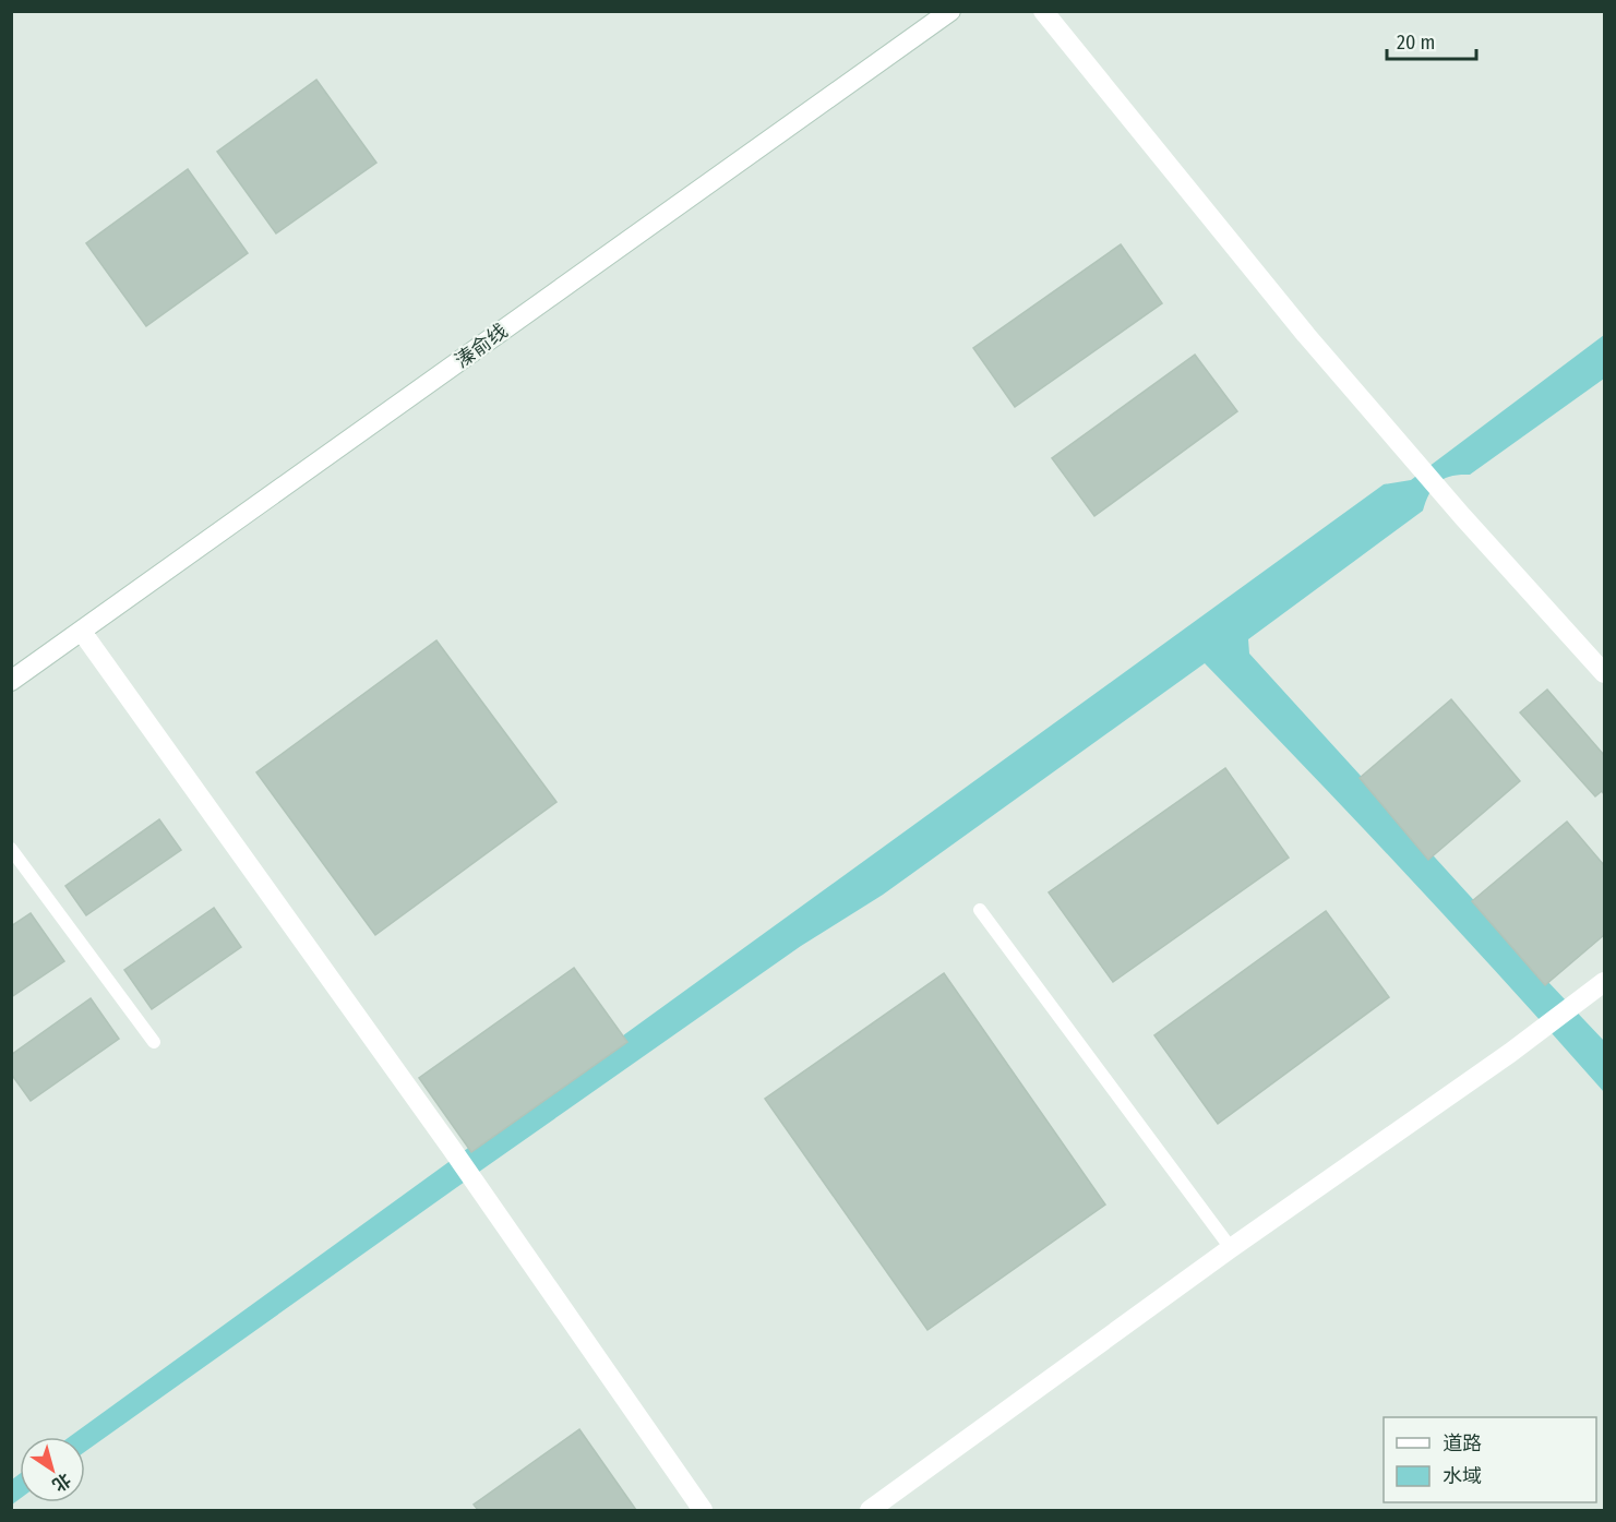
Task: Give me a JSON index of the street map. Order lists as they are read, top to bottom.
{
  "streets": {
    "street": ["溱俞线"]
  },
  "legend": ["道路", "水域"],
  "scale_bar": "20 m",
  "north": "bottom right"
}
